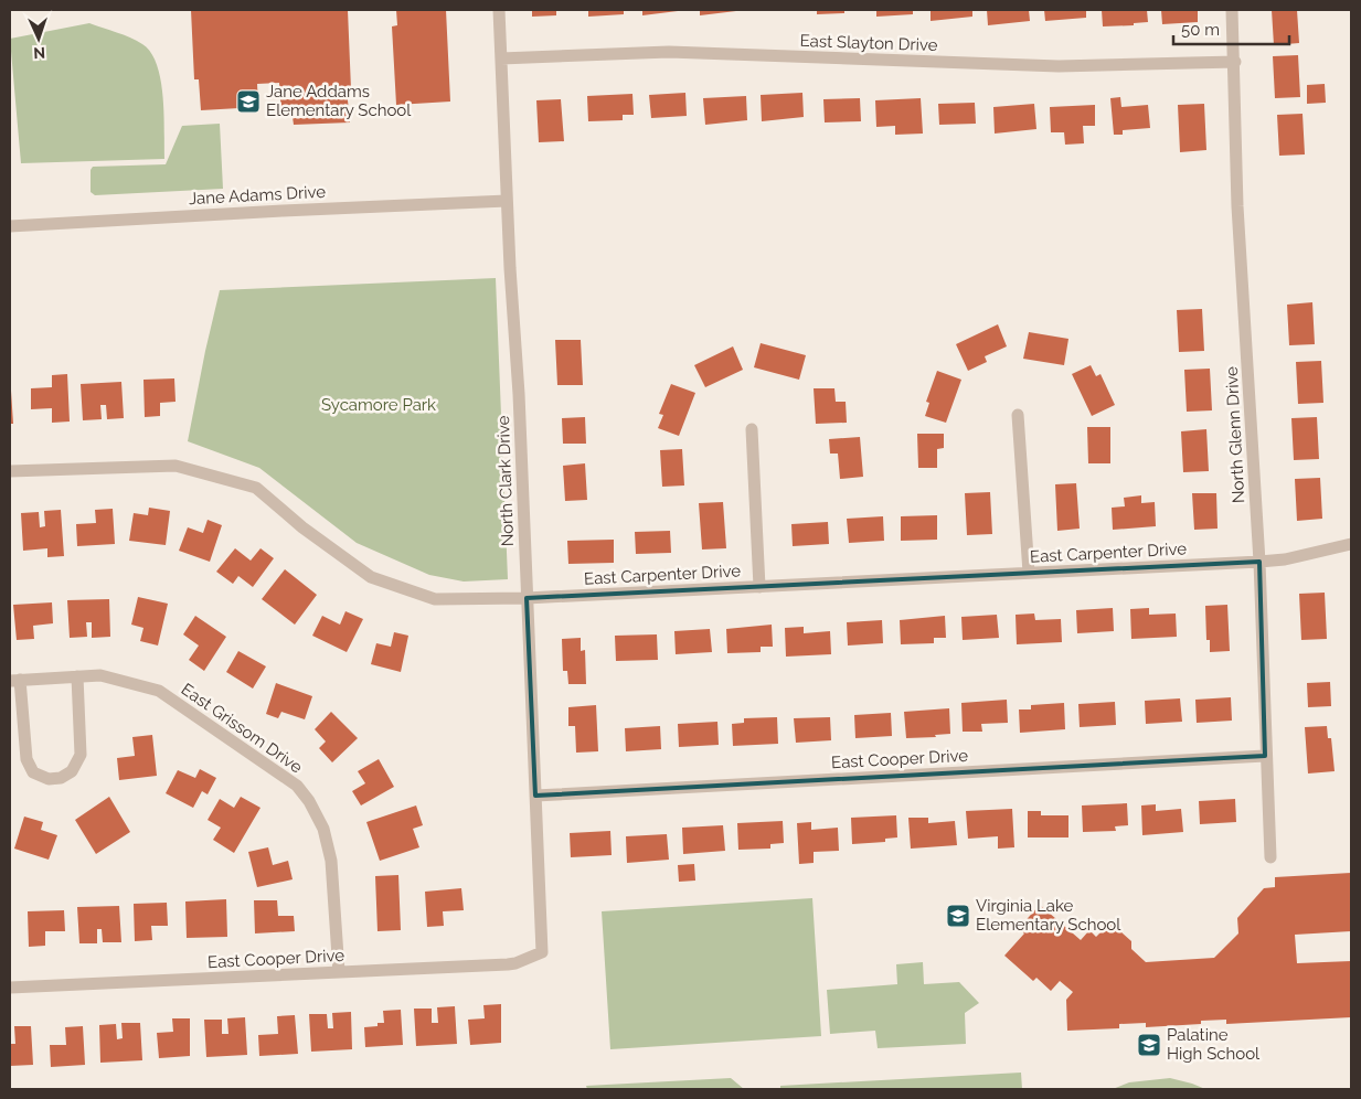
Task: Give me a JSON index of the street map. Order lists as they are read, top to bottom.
{
  "streets": {
    "street": [
      "East Slayton Drive",
      "Jane Adams Drive",
      "North Glenn Drive",
      "North Clark Drive",
      "East Carpenter Drive",
      "East Grissom Drive",
      "East Cooper Drive"
    ]
  },
  "crossings": [
    ["East Slayton Drive", "North Glenn Drive"],
    ["East Slayton Drive", "North Clark Drive"],
    ["Jane Adams Drive", "North Clark Drive"],
    ["North Glenn Drive", "East Carpenter Drive"],
    ["North Glenn Drive", "East Cooper Drive"],
    ["North Clark Drive", "East Carpenter Drive"],
    ["North Clark Drive", "East Cooper Drive"],
    ["East Grissom Drive", "East Cooper Drive"]
  ],
  "parks": ["Sycamore Park"],
  "places": {
    "school or university": ["Jane Addams Elementary School", "Virginia Lake Elementary School", "Palatine High School"]
  },
  "scale_bar": "50 m",
  "north": "bottom"
}
